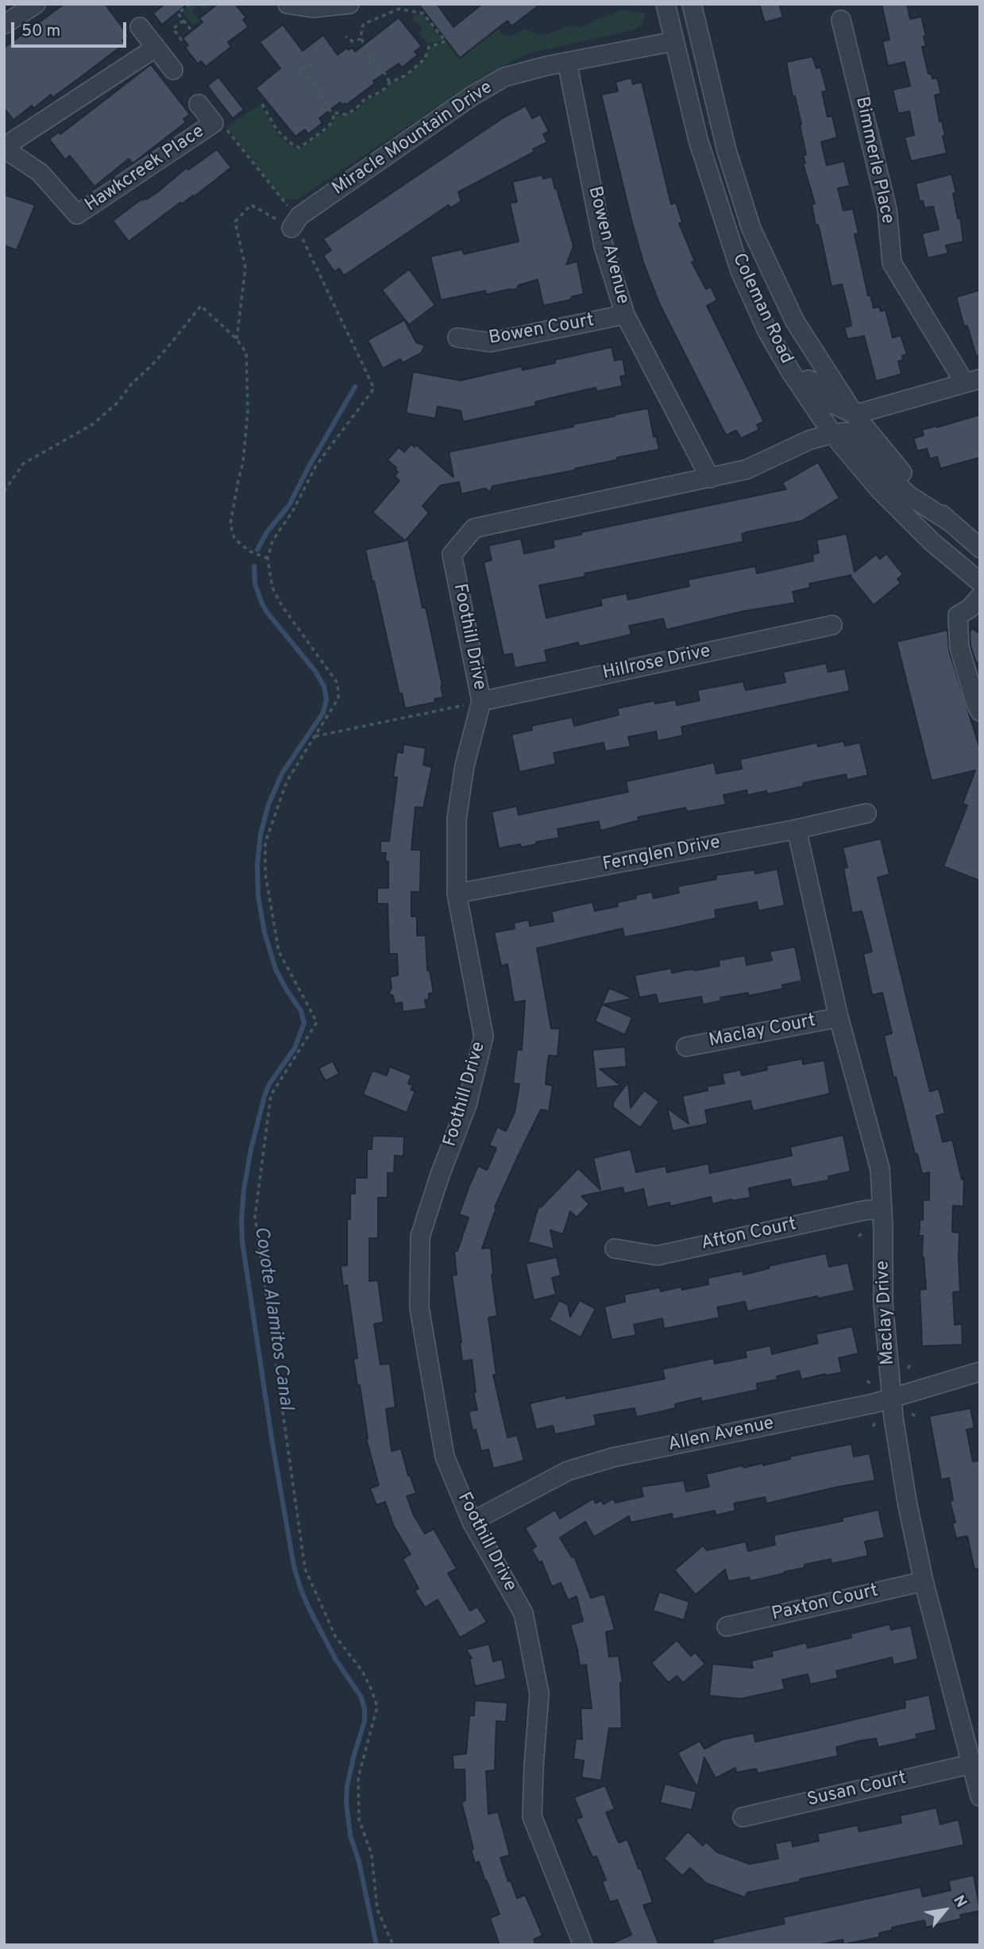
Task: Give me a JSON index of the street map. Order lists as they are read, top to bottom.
{
  "streets": {
    "street": [
      "Miracle Mountain Drive",
      "Bimmerle Place",
      "Hawkcreek Place",
      "Bowen Avenue",
      "Coleman Road",
      "Bowen Court",
      "Foothill Drive",
      "Hillrose Drive",
      "Fernglen Drive",
      "Maclay Court",
      "Afton Court",
      "Maclay Drive",
      "Allen Avenue",
      "Paxton Court",
      "Susan Court"
    ]
  },
  "crossings": [
    ["Miracle Mountain Drive", "Bowen Avenue"],
    ["Miracle Mountain Drive", "Coleman Road"],
    ["Bowen Avenue", "Bowen Court"],
    ["Bowen Avenue", "Foothill Drive"],
    ["Coleman Road", "Foothill Drive"],
    ["Foothill Drive", "Hillrose Drive"],
    ["Foothill Drive", "Fernglen Drive"],
    ["Foothill Drive", "Allen Avenue"],
    ["Fernglen Drive", "Maclay Drive"],
    ["Maclay Court", "Maclay Drive"],
    ["Afton Court", "Maclay Drive"],
    ["Maclay Drive", "Allen Avenue"],
    ["Maclay Drive", "Paxton Court"],
    ["Maclay Drive", "Susan Court"]
  ],
  "water": ["Coyote Alamitos Canal"],
  "scale_bar": "50 m",
  "north": "top right"
}
